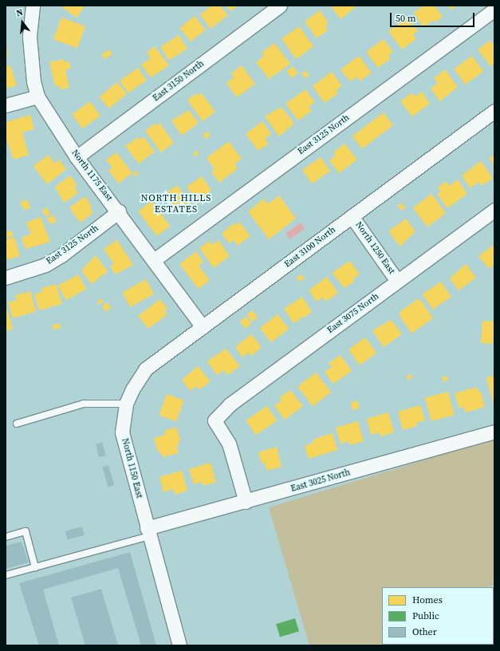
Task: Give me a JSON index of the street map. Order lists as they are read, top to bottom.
{
  "streets": {
    "street": [
      "East 3150 North",
      "East 3125 North",
      "North 1175 East",
      "East 3100 North",
      "North 1250 East",
      "East 3075 North",
      "North 1150 East",
      "East 3025 North"
    ]
  },
  "crossings": [
    ["East 3150 North", "North 1175 East"],
    ["East 3125 North", "North 1175 East"],
    ["North 1175 East", "East 3100 North"],
    ["East 3100 North", "North 1250 East"],
    ["East 3100 North", "North 1150 East"],
    ["North 1250 East", "East 3075 North"],
    ["East 3075 North", "East 3025 North"],
    ["North 1150 East", "East 3025 North"]
  ],
  "districts": ["NORTH HILLS ESTATES"],
  "legend": ["Homes", "Public", "Other"],
  "scale_bar": "50 m",
  "north": "top"
}
